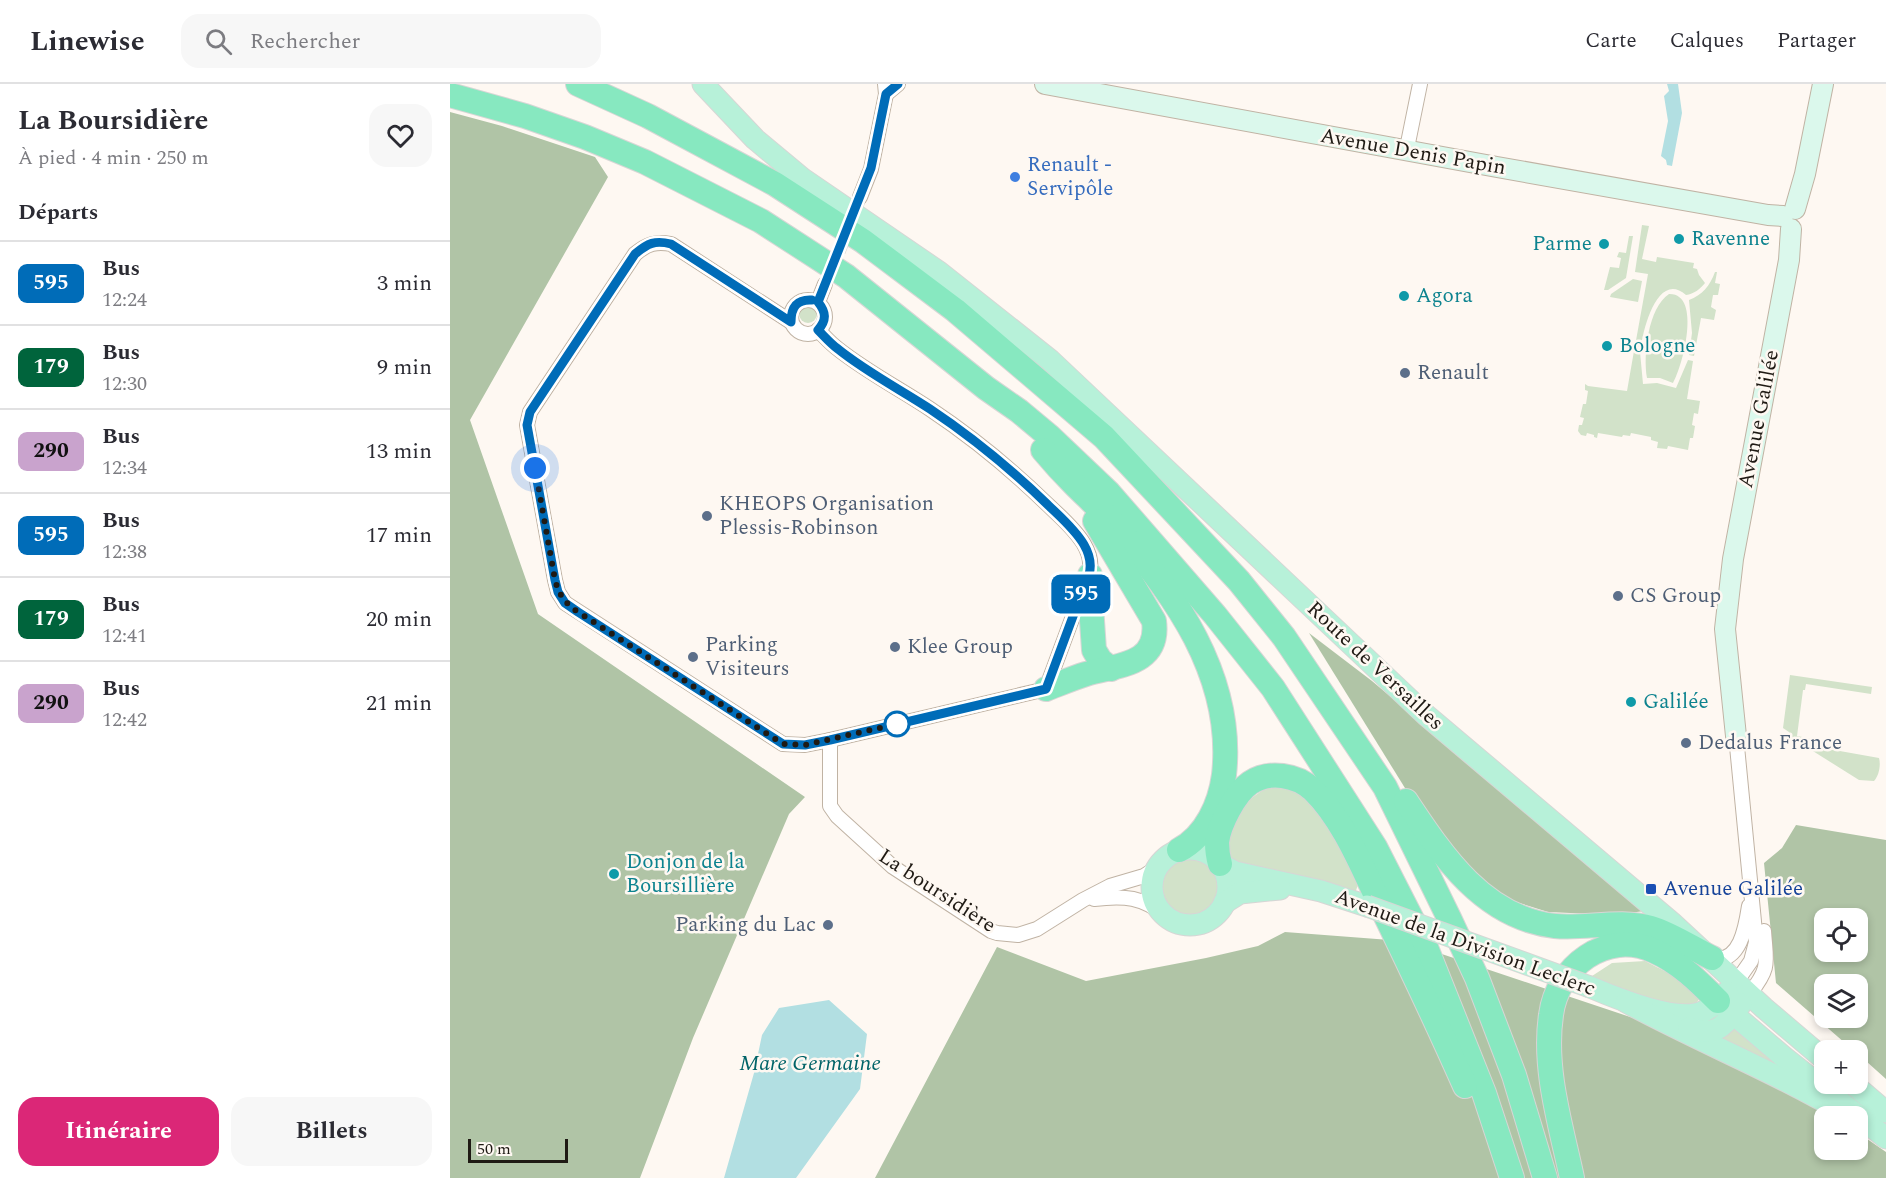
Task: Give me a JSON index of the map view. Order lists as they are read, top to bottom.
{
  "streets": {
    "main road": [
      "Avenue Denis Papin",
      "Avenue Galilée",
      "Route de Versailles",
      "Avenue de la Division Leclerc"
    ],
    "street": ["La boursidière"]
  },
  "crossings": [
    ["Avenue Denis Papin", "Avenue Galilée"],
    ["La boursidière", "Avenue de la Division Leclerc"]
  ],
  "water": ["Mare Germaine"],
  "places": {
    "other": [
      "Renault - Servipôle",
      "Ravenne",
      "Parme",
      "Agora",
      "Bologne",
      "Renault",
      "KHEOPS Organisation Plessis-Robinson",
      "CS Group",
      "Klee Group",
      "Parking Visiteurs",
      "Galilée",
      "Dedalus France",
      "Donjon de la Boursillière",
      "Parking du Lac"
    ],
    "transit": ["Avenue Galilée"]
  },
  "lines": ["bus line 595"],
  "scale_bar": "50 m",
  "page": {
    "header": "Linewise",
    "search": "Rechercher",
    "nav": ["Carte", "Calques", "Partager"],
    "heading": [
      ["La Boursidière", "À pied · 4 min · 250 m"],
      "Départs"
    ],
    "on_map": "595",
    "list": [
      {
        "mark": "595",
        "name": "Bus",
        "note": "12:24",
        "value": "3 min"
      },
      {
        "mark": "179",
        "name": "Bus",
        "note": "12:30",
        "value": "9 min"
      },
      {
        "mark": "290",
        "name": "Bus",
        "note": "12:34",
        "value": "13 min"
      },
      {
        "mark": "595",
        "name": "Bus",
        "note": "12:38",
        "value": "17 min"
      },
      {
        "mark": "179",
        "name": "Bus",
        "note": "12:41",
        "value": "20 min"
      },
      {
        "mark": "290",
        "name": "Bus",
        "note": "12:42",
        "value": "21 min"
      }
    ],
    "map_buttons": ["+", "−"],
    "buttons": ["Itinéraire", "Billets"],
    "scale": "50 m"
  }
}
